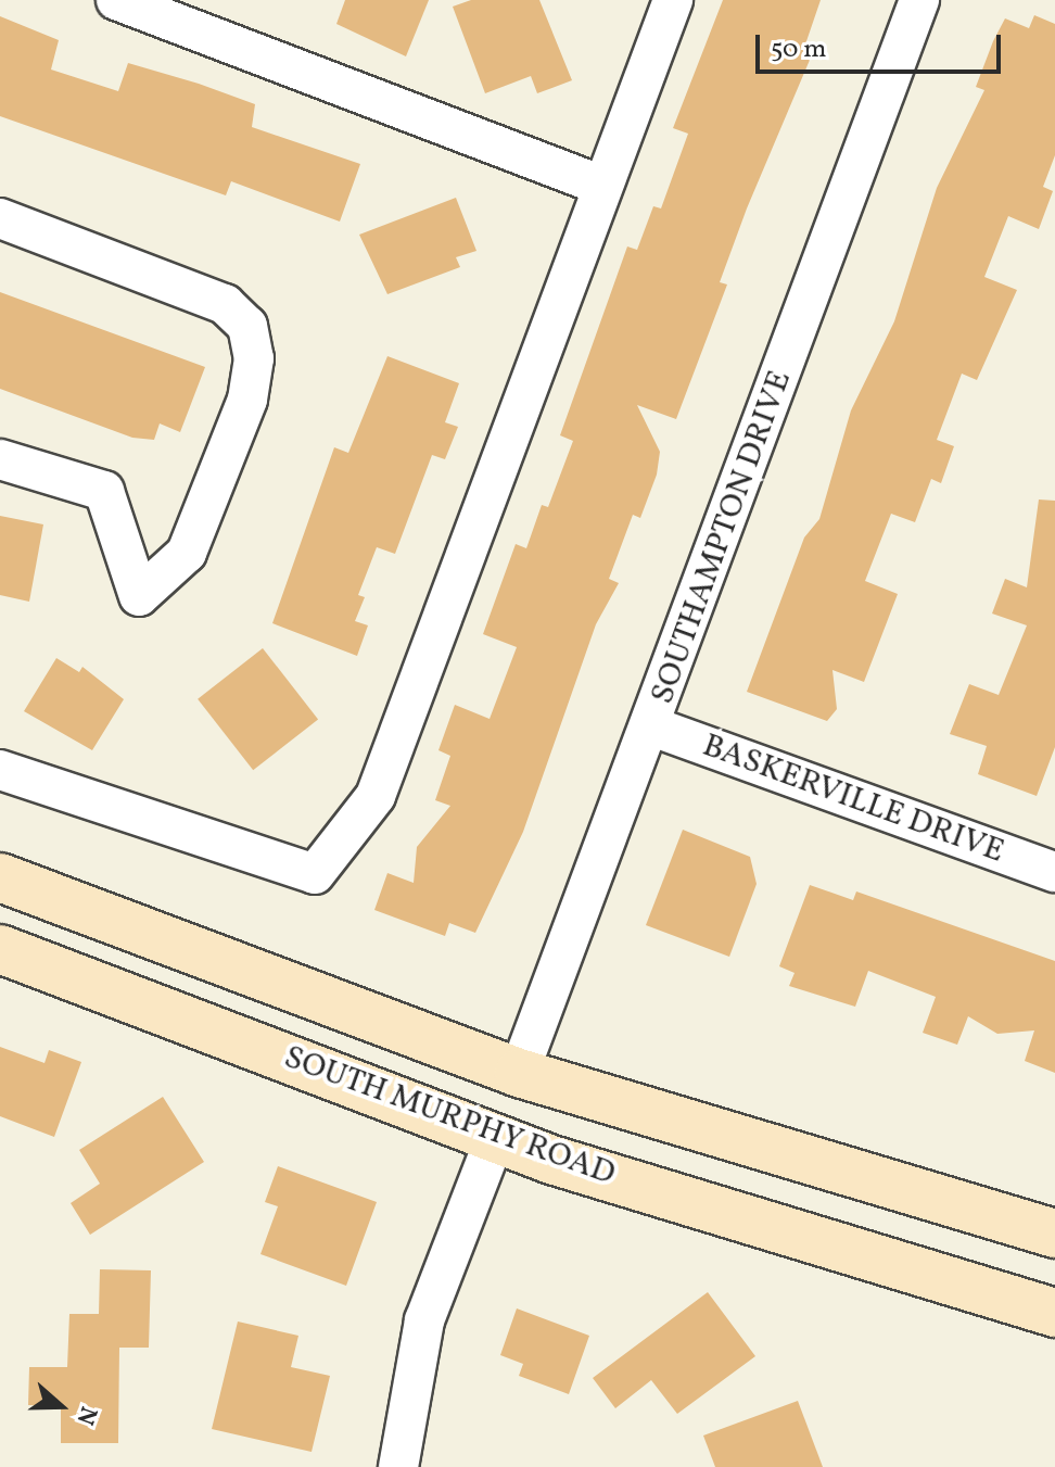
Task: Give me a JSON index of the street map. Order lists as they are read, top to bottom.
{
  "streets": {
    "main road": ["SOUTH MURPHY ROAD"],
    "street": ["SOUTHAMPTON DRIVE", "BASKERVILLE DRIVE"]
  },
  "crossings": [
    ["SOUTHAMPTON DRIVE", "BASKERVILLE DRIVE"],
    ["SOUTHAMPTON DRIVE", "SOUTH MURPHY ROAD"]
  ],
  "scale_bar": "50 m",
  "north": "right"
}
